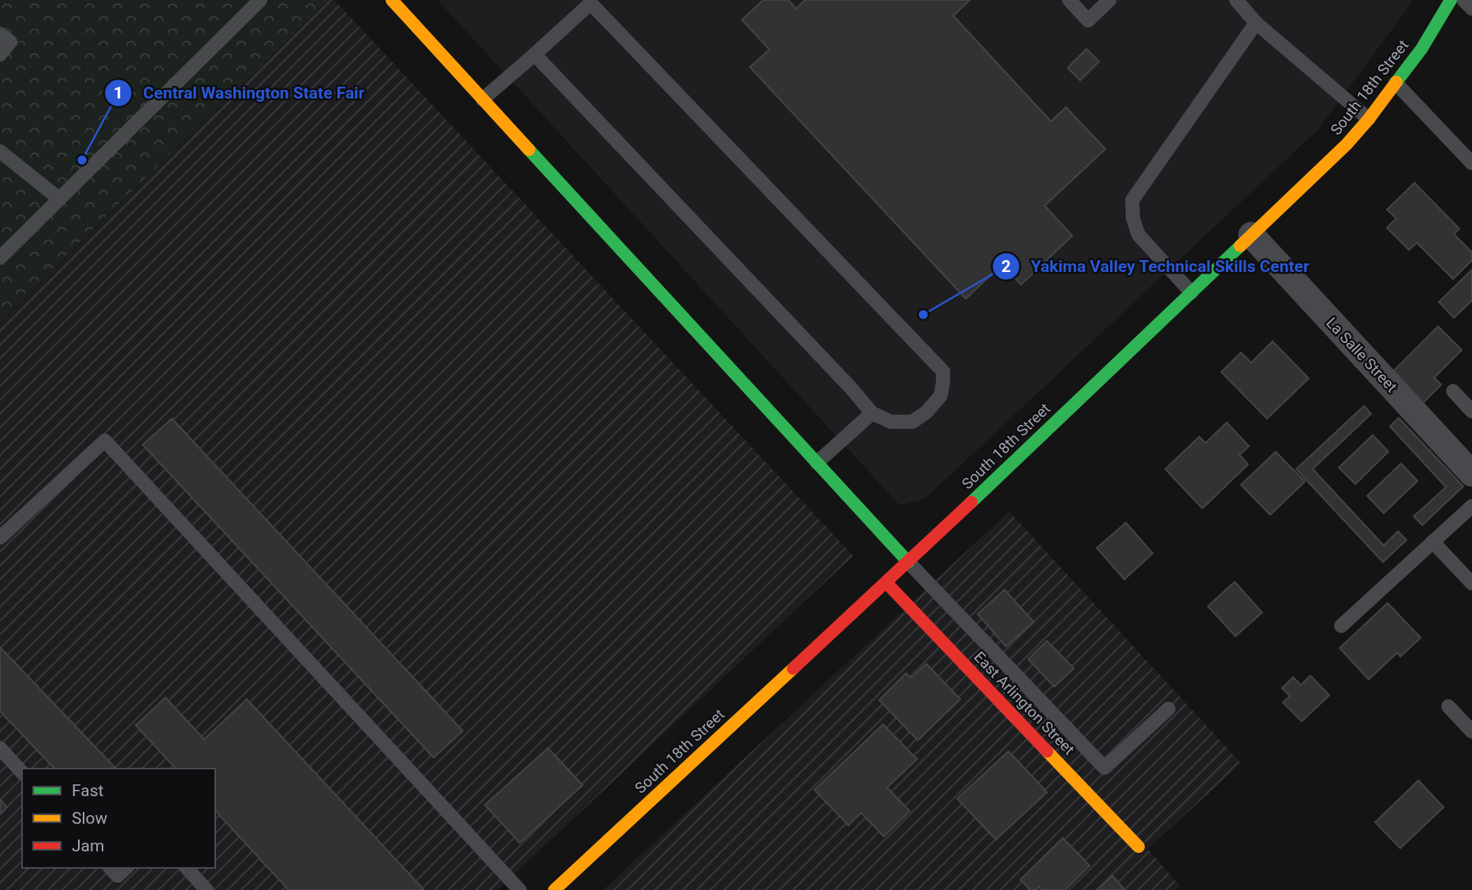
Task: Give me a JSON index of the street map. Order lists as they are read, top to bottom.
{
  "streets": {
    "street": ["South 18th Street", "La Salle Street", "East Arlington Street"]
  },
  "crossings": [
    ["South 18th Street", "La Salle Street"],
    ["South 18th Street", "East Arlington Street"]
  ],
  "places": ["Central Washington State Fair", "Yakima Valley Technical Skills Center"],
  "legend": ["Fast", "Slow", "Jam"]
}
